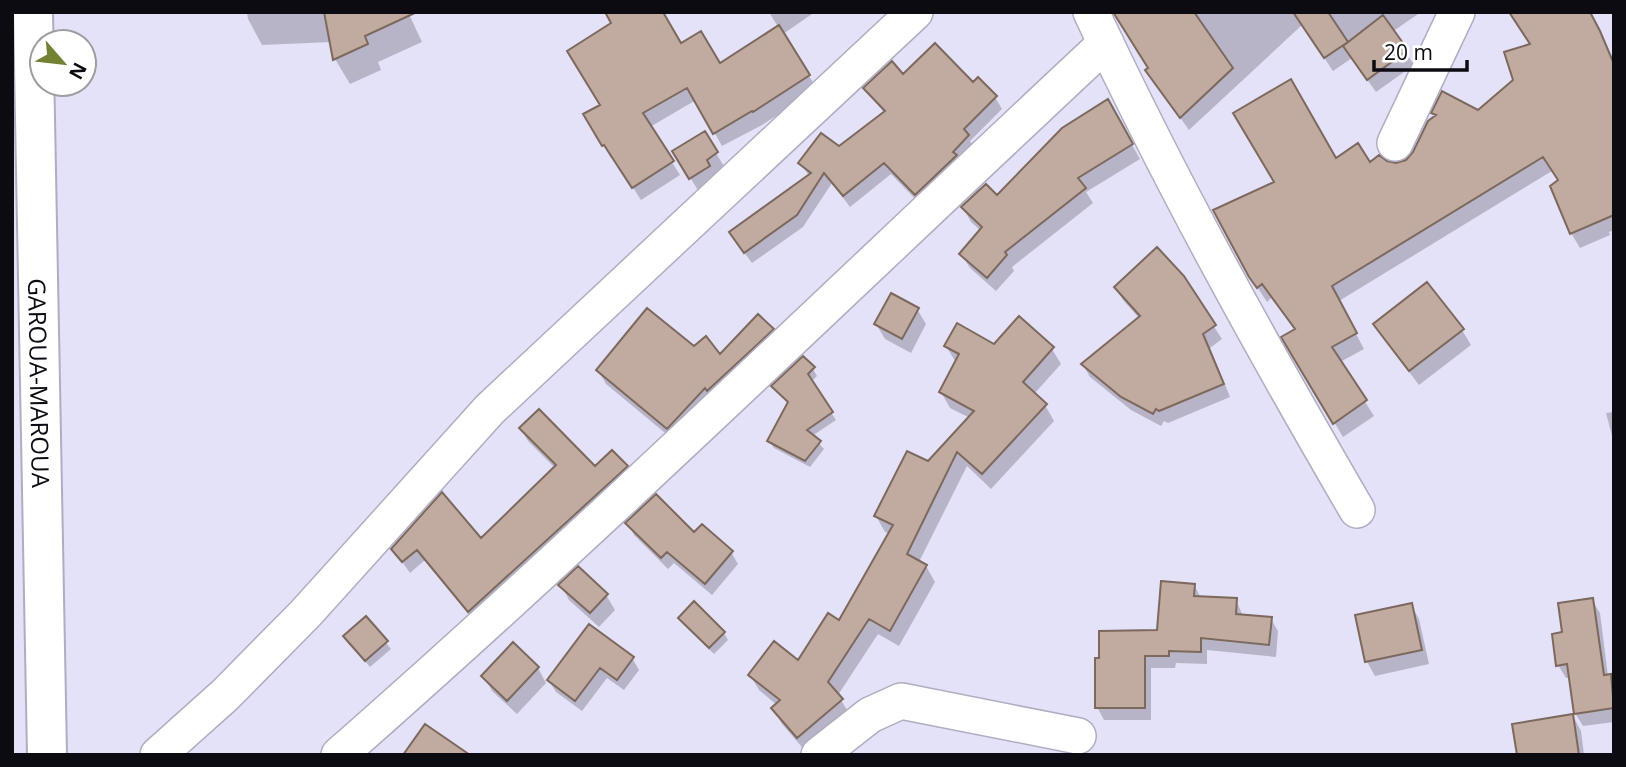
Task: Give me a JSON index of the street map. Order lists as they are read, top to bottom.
{
  "streets": {
    "highway": ["GAROUA-MAROUA"]
  },
  "scale_bar": "20 m",
  "north": "bottom right"
}
